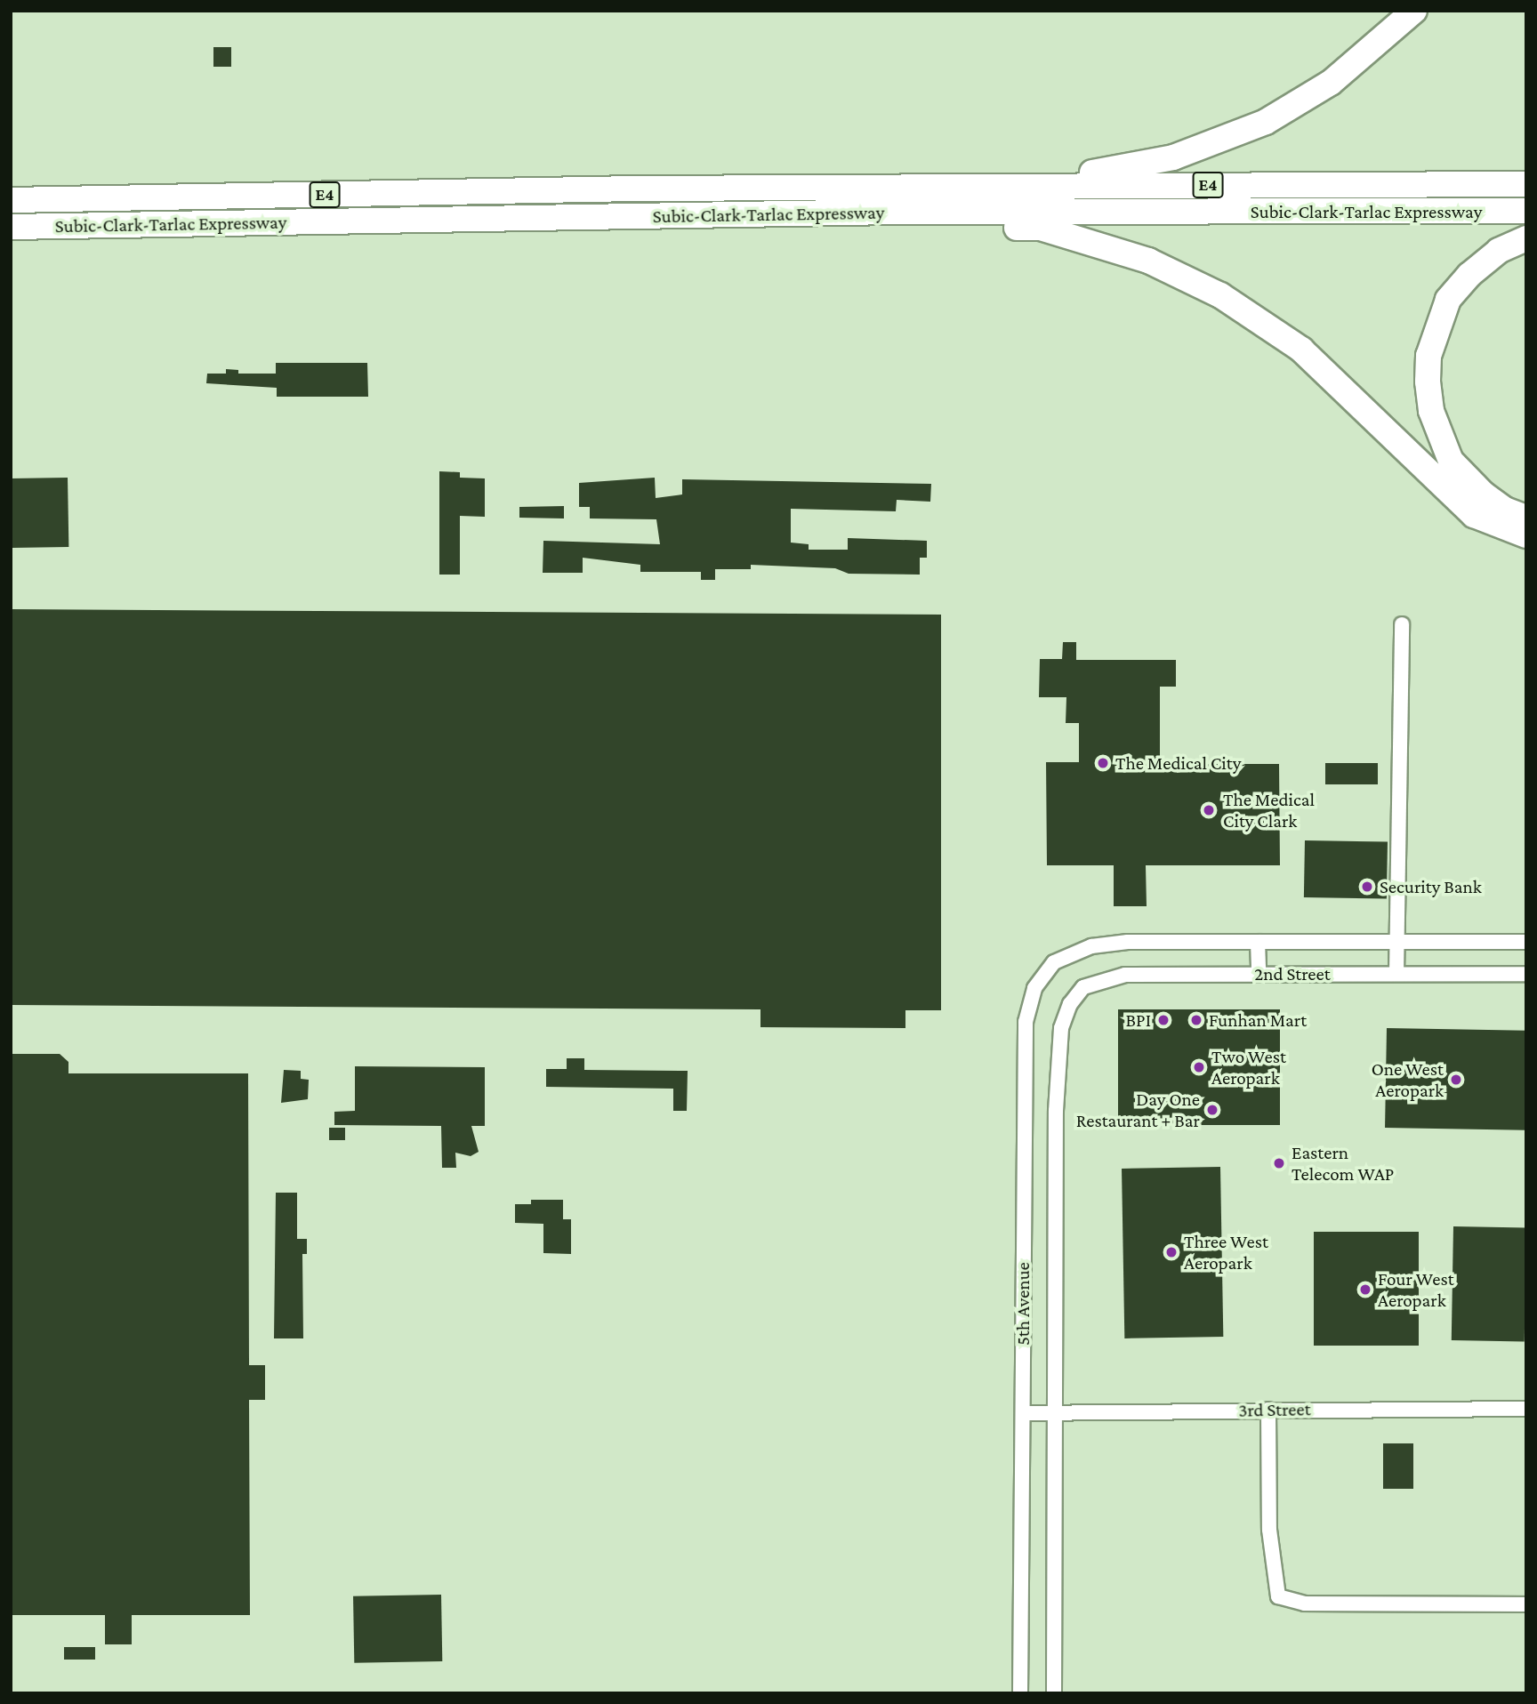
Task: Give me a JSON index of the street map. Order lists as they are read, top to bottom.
{
  "streets": {
    "highway": ["E4", "Subic-Clark-Tarlac Expressway"],
    "street": ["2nd Street", "5th Avenue", "3rd Street"]
  },
  "crossings": [
    ["2nd Street", "5th Avenue"],
    ["5th Avenue", "3rd Street"]
  ],
  "places": [
    "The Medical City",
    "The Medical City Clark",
    "Security Bank",
    "BPI",
    "Funhan Mart",
    "Two West Aeropark",
    "One West Aeropark",
    "Day One Restaurant + Bar",
    "Eastern Telecom WAP",
    "Three West Aeropark",
    "Four West Aeropark"
  ]
}
